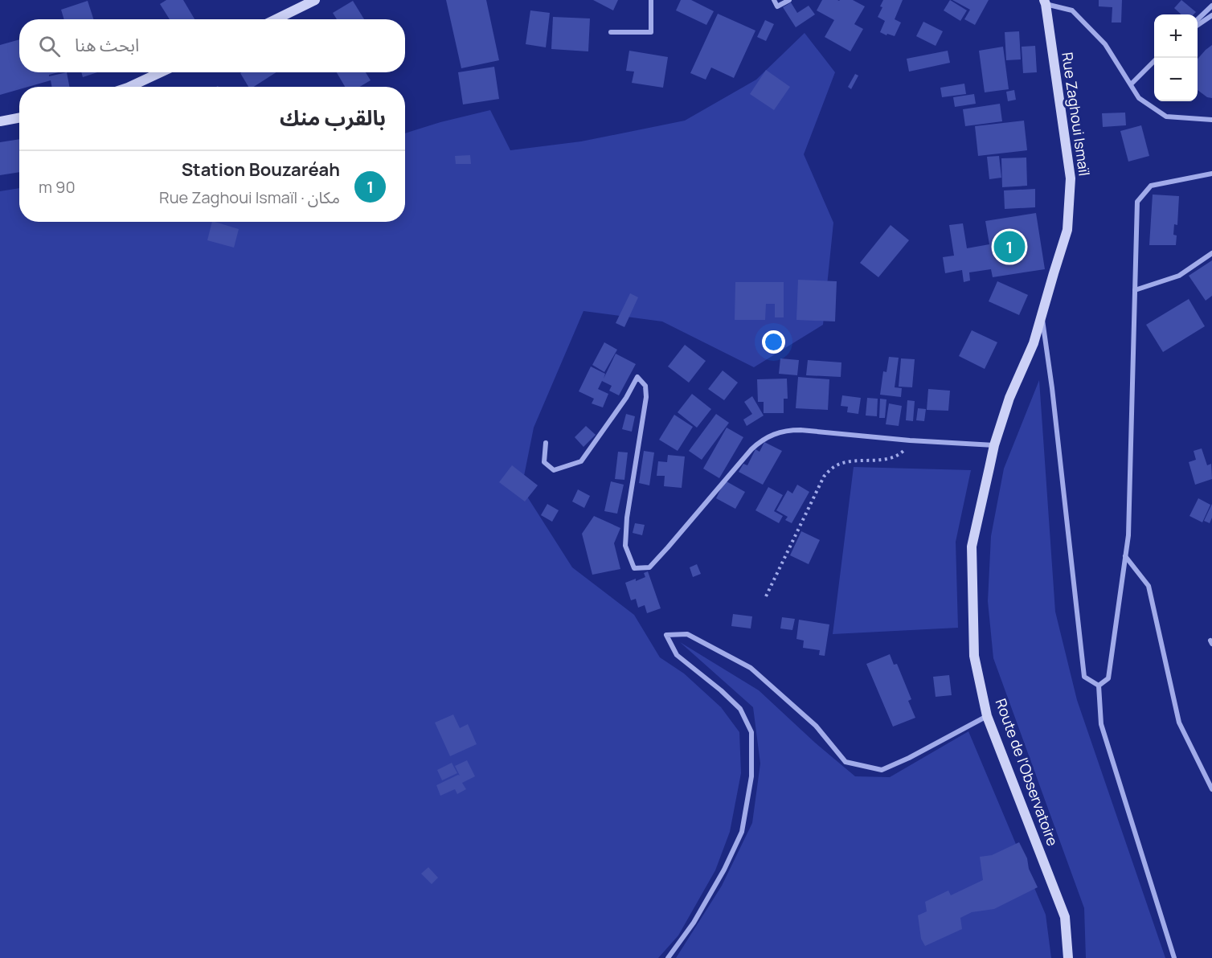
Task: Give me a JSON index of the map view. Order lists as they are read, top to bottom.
{
  "streets": {
    "street": ["Rue Zaghoui Ismaïl", "Route de l'Observatoire"]
  },
  "crossings": [
    ["Rue Zaghoui Ismaïl", "Route de l'Observatoire"]
  ],
  "page": {
    "map_buttons": ["+", "−"],
    "search": "ابحث هنا",
    "heading": "بالقرب منك",
    "list": [
      {
        "mark": "1",
        "name": "Station Bouzaréah",
        "note": "مكان · Rue Zaghoui Ismaïl",
        "value": "90 m"
      }
    ],
    "pins": "1"
  }
}
